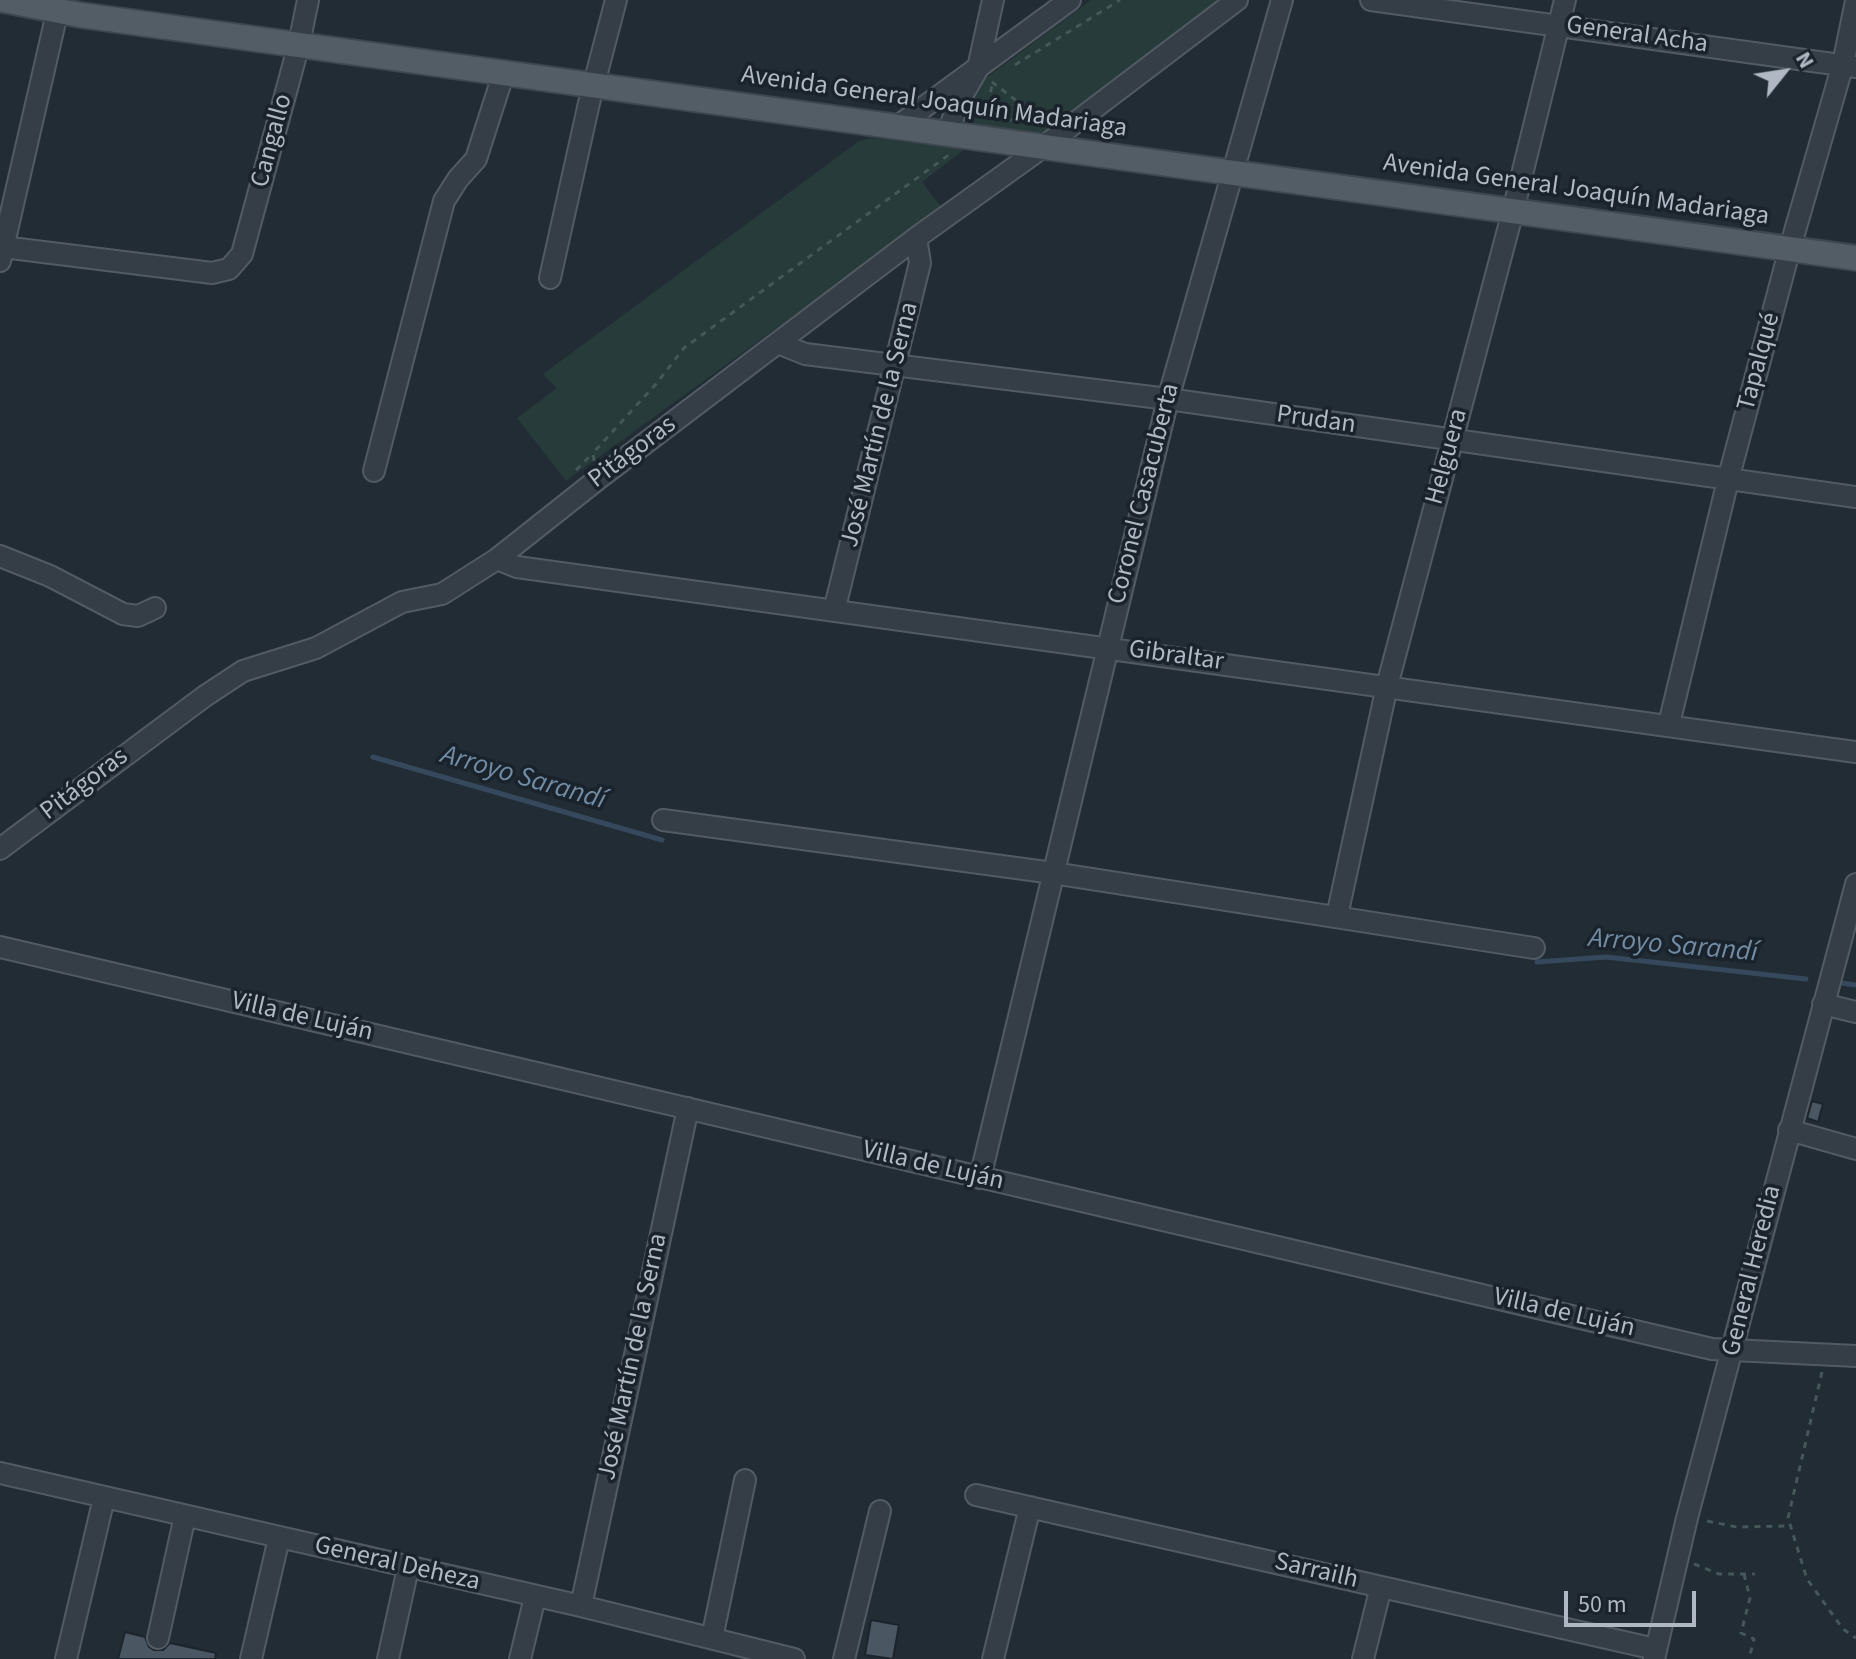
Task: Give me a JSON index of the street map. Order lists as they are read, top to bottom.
{
  "streets": {
    "main road": ["Avenida General Joaquín Madariaga"],
    "street": [
      "General Acha",
      "Cangallo",
      "Tapalqué",
      "Prudan",
      "José Martín de la Serna",
      "Pitágoras",
      "Helguera",
      "Coronel Casacuberta",
      "Gibraltar",
      "Villa de Luján",
      "General Heredia",
      "General Deheza",
      "Sarrailh"
    ]
  },
  "crossings": [
    ["General Acha", "Tapalqué"],
    ["General Acha", "Helguera"],
    ["Avenida General Joaquín Madariaga", "Cangallo"],
    ["Avenida General Joaquín Madariaga", "Tapalqué"],
    ["Avenida General Joaquín Madariaga", "Pitágoras"],
    ["Avenida General Joaquín Madariaga", "Helguera"],
    ["Avenida General Joaquín Madariaga", "Coronel Casacuberta"],
    ["Tapalqué", "Prudan"],
    ["Tapalqué", "Gibraltar"],
    ["Prudan", "José Martín de la Serna"],
    ["Prudan", "Pitágoras"],
    ["Prudan", "Helguera"],
    ["Prudan", "Coronel Casacuberta"],
    ["José Martín de la Serna", "Pitágoras"],
    ["José Martín de la Serna", "Gibraltar"],
    ["José Martín de la Serna", "Villa de Luján"],
    ["José Martín de la Serna", "General Deheza"],
    ["Pitágoras", "Gibraltar"],
    ["Helguera", "Gibraltar"],
    ["Coronel Casacuberta", "Gibraltar"],
    ["Coronel Casacuberta", "Villa de Luján"],
    ["Villa de Luján", "General Heredia"],
    ["General Heredia", "Sarrailh"]
  ],
  "water": ["Arroyo Sarandí"],
  "scale_bar": "50 m",
  "north": "top right"
}
